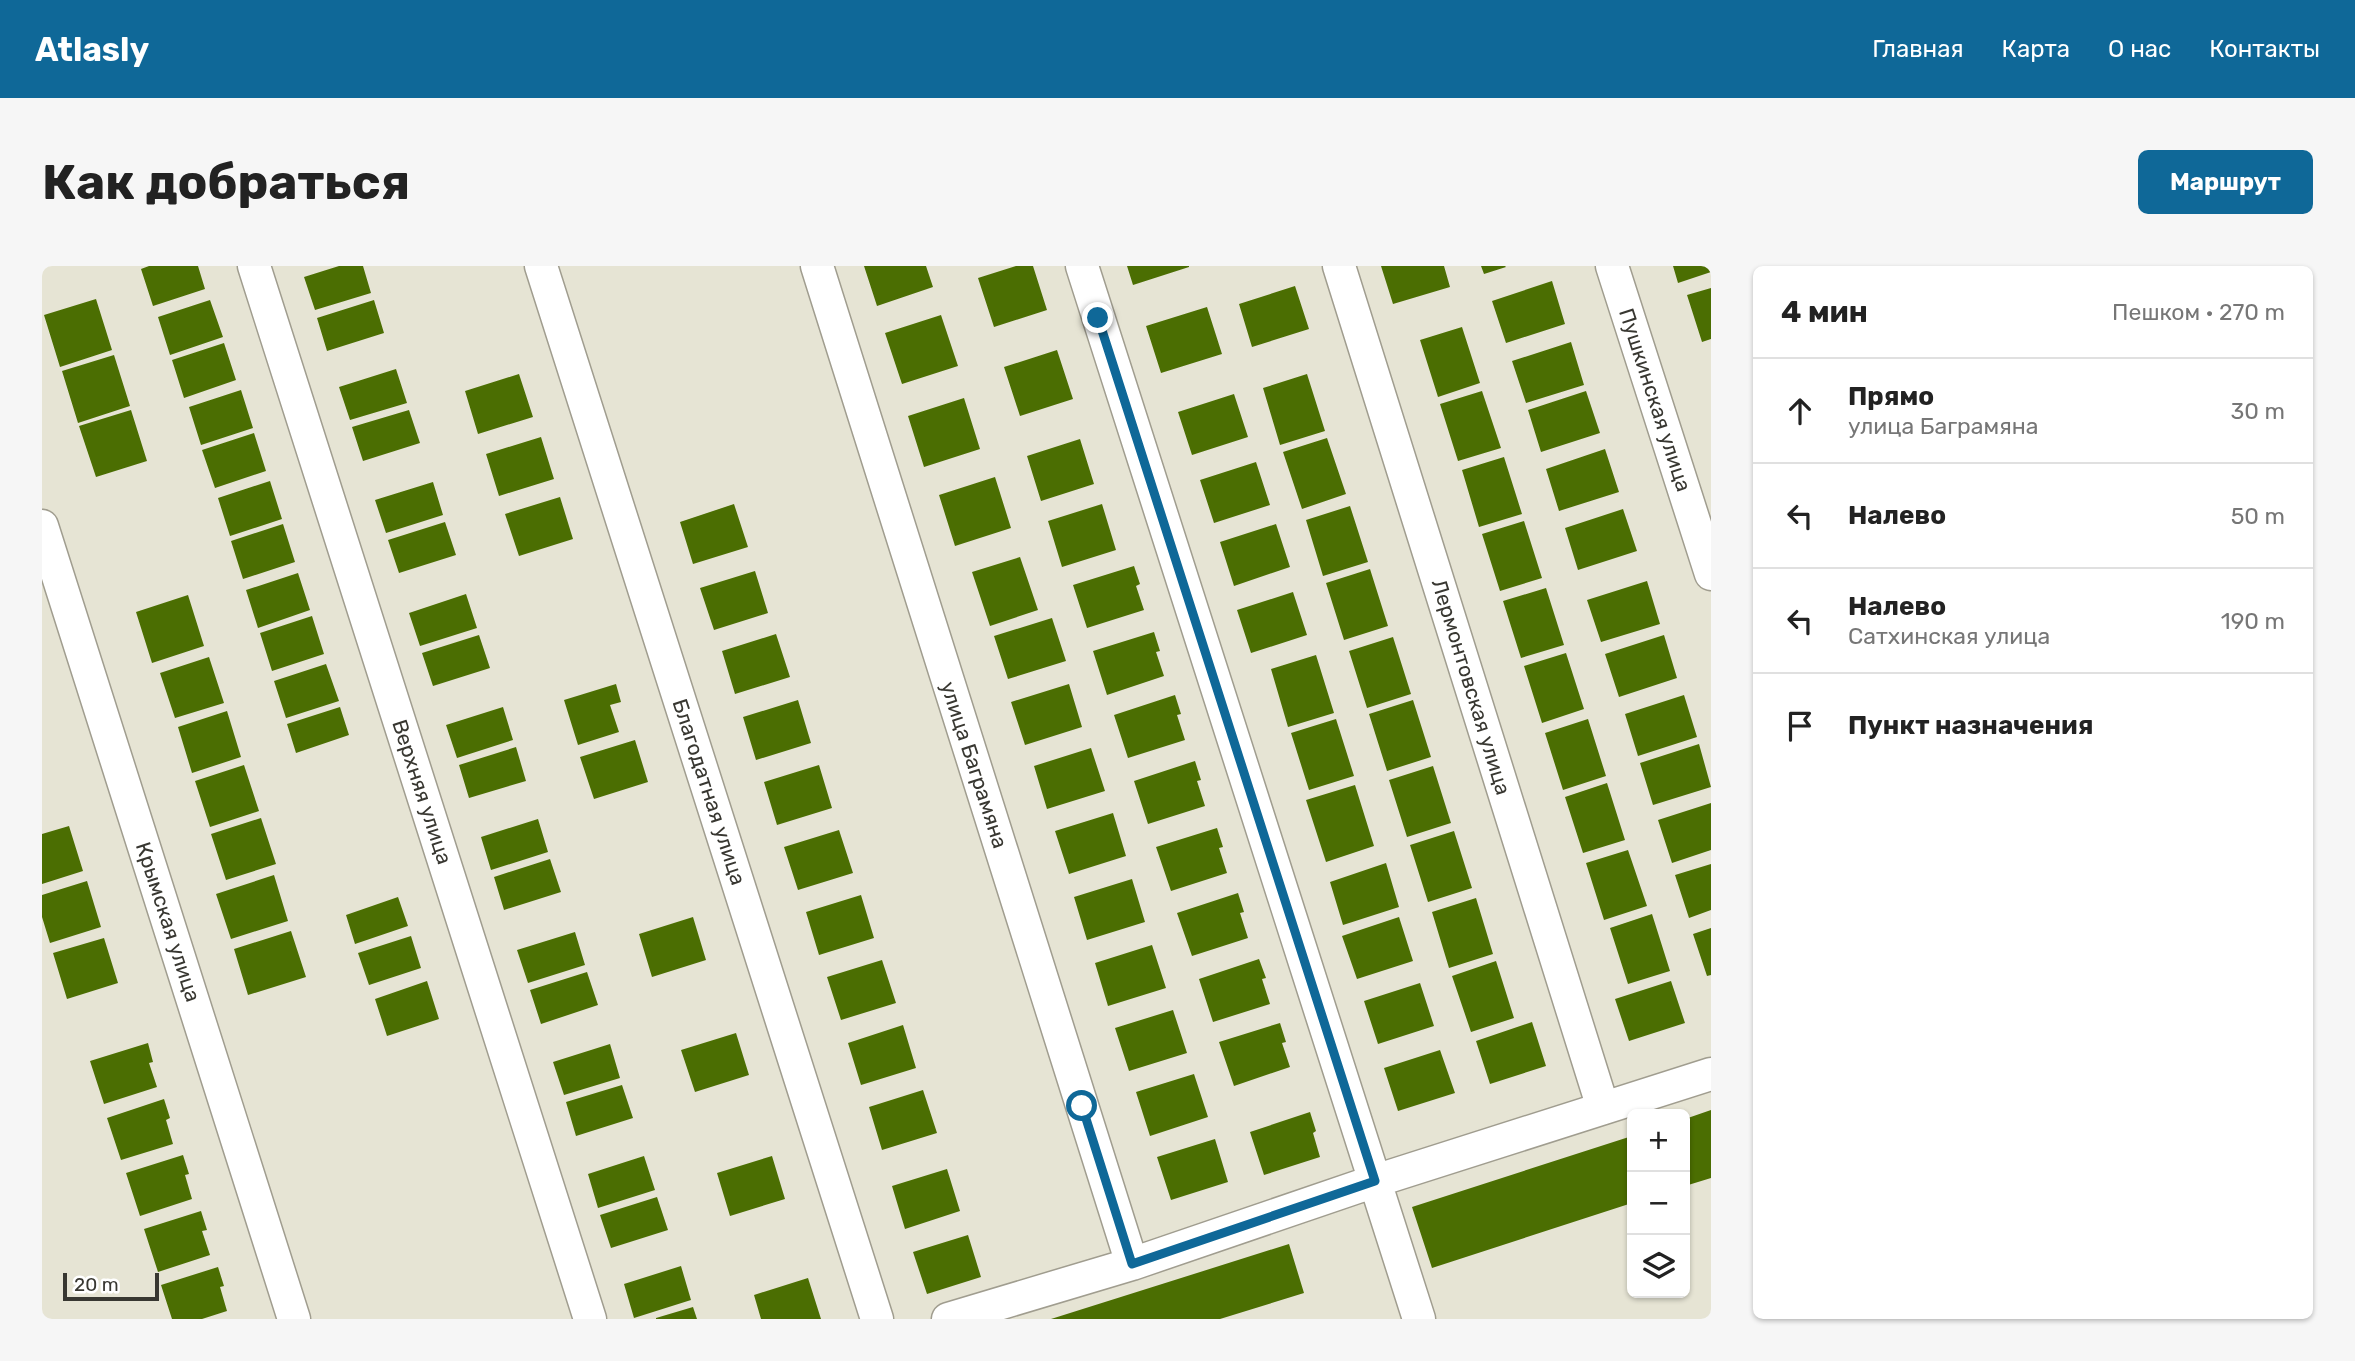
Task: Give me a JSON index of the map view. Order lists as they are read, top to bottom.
{
  "streets": {
    "street": [
      "Пушкинская улица",
      "Лермонтовская улица",
      "улица Баграмяна",
      "Верхняя улица",
      "Благодатная улица",
      "Крымская улица"
    ]
  },
  "scale_bar": "20 m",
  "page": {
    "header": "Atlasly",
    "nav": [
      "Главная",
      "Карта",
      "О нас",
      "Контакты"
    ],
    "buttons": "Маршрут",
    "title": "Как добраться",
    "heading": ["4 мин", "Пешком · 270 m"],
    "list": [
      ["Прямо", "улица Баграмяна", "30 m"],
      ["Налево", "50 m"],
      ["Налево", "Сатхинская улица", "190 m"],
      "Пункт назначения"
    ],
    "map_buttons": ["+", "−"],
    "scale": "20 m"
  }
}
